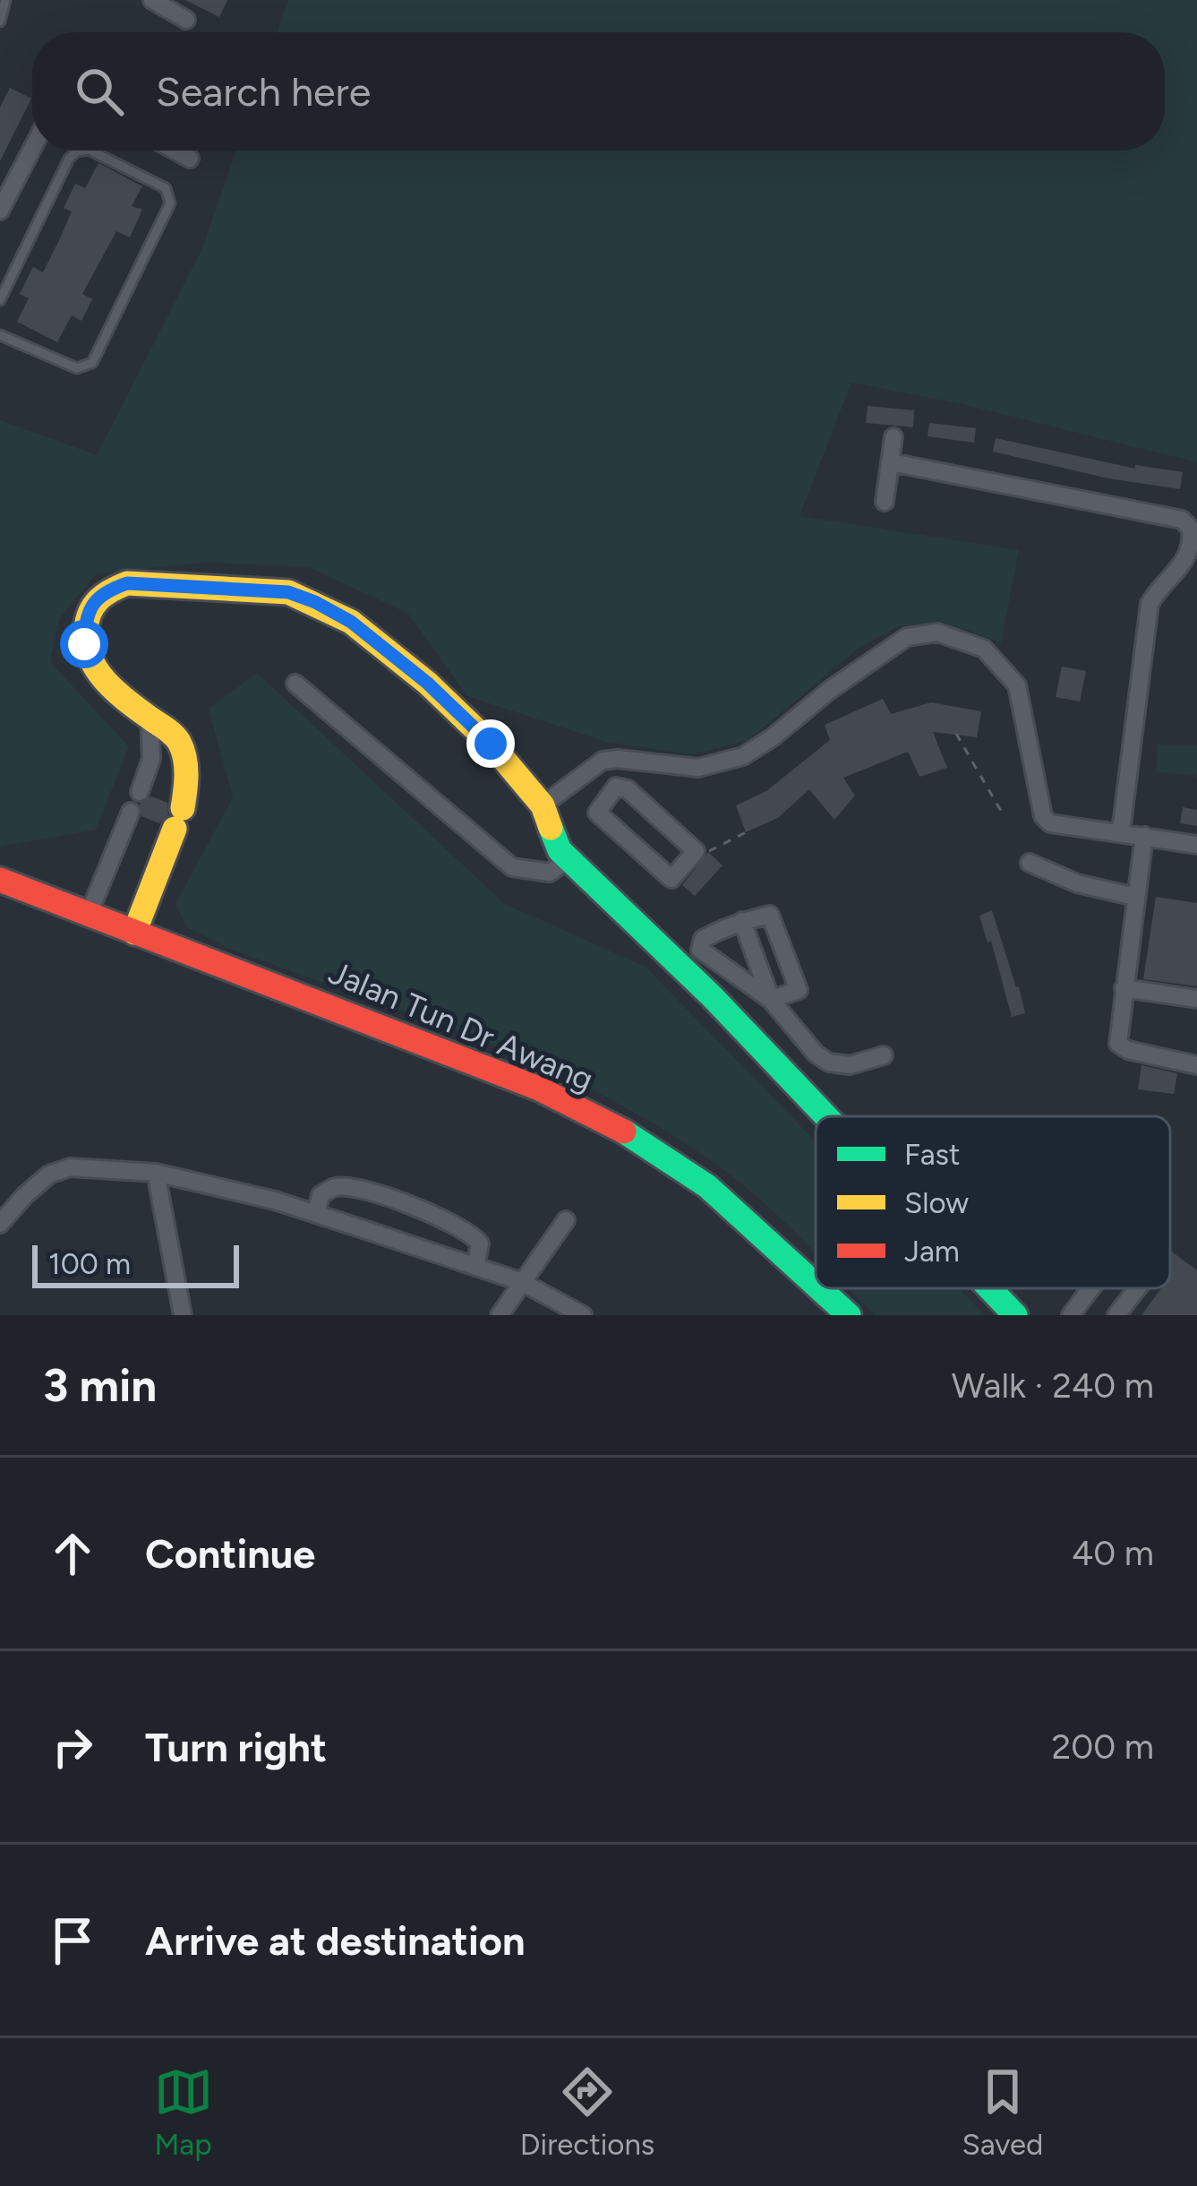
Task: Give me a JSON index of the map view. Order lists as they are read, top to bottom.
{
  "streets": {
    "street": ["Jalan Tun Dr Awang"]
  },
  "legend": ["Fast", "Slow", "Jam"],
  "scale_bar": "100 m",
  "page": {
    "search": "Search here",
    "scale": "100 m",
    "heading": ["3 min", "Walk · 240 m"],
    "list": [
      ["Continue", "40 m"],
      ["Turn right", "200 m"],
      "Arrive at destination"
    ],
    "nav": ["Map", "Directions", "Saved"]
  }
}
